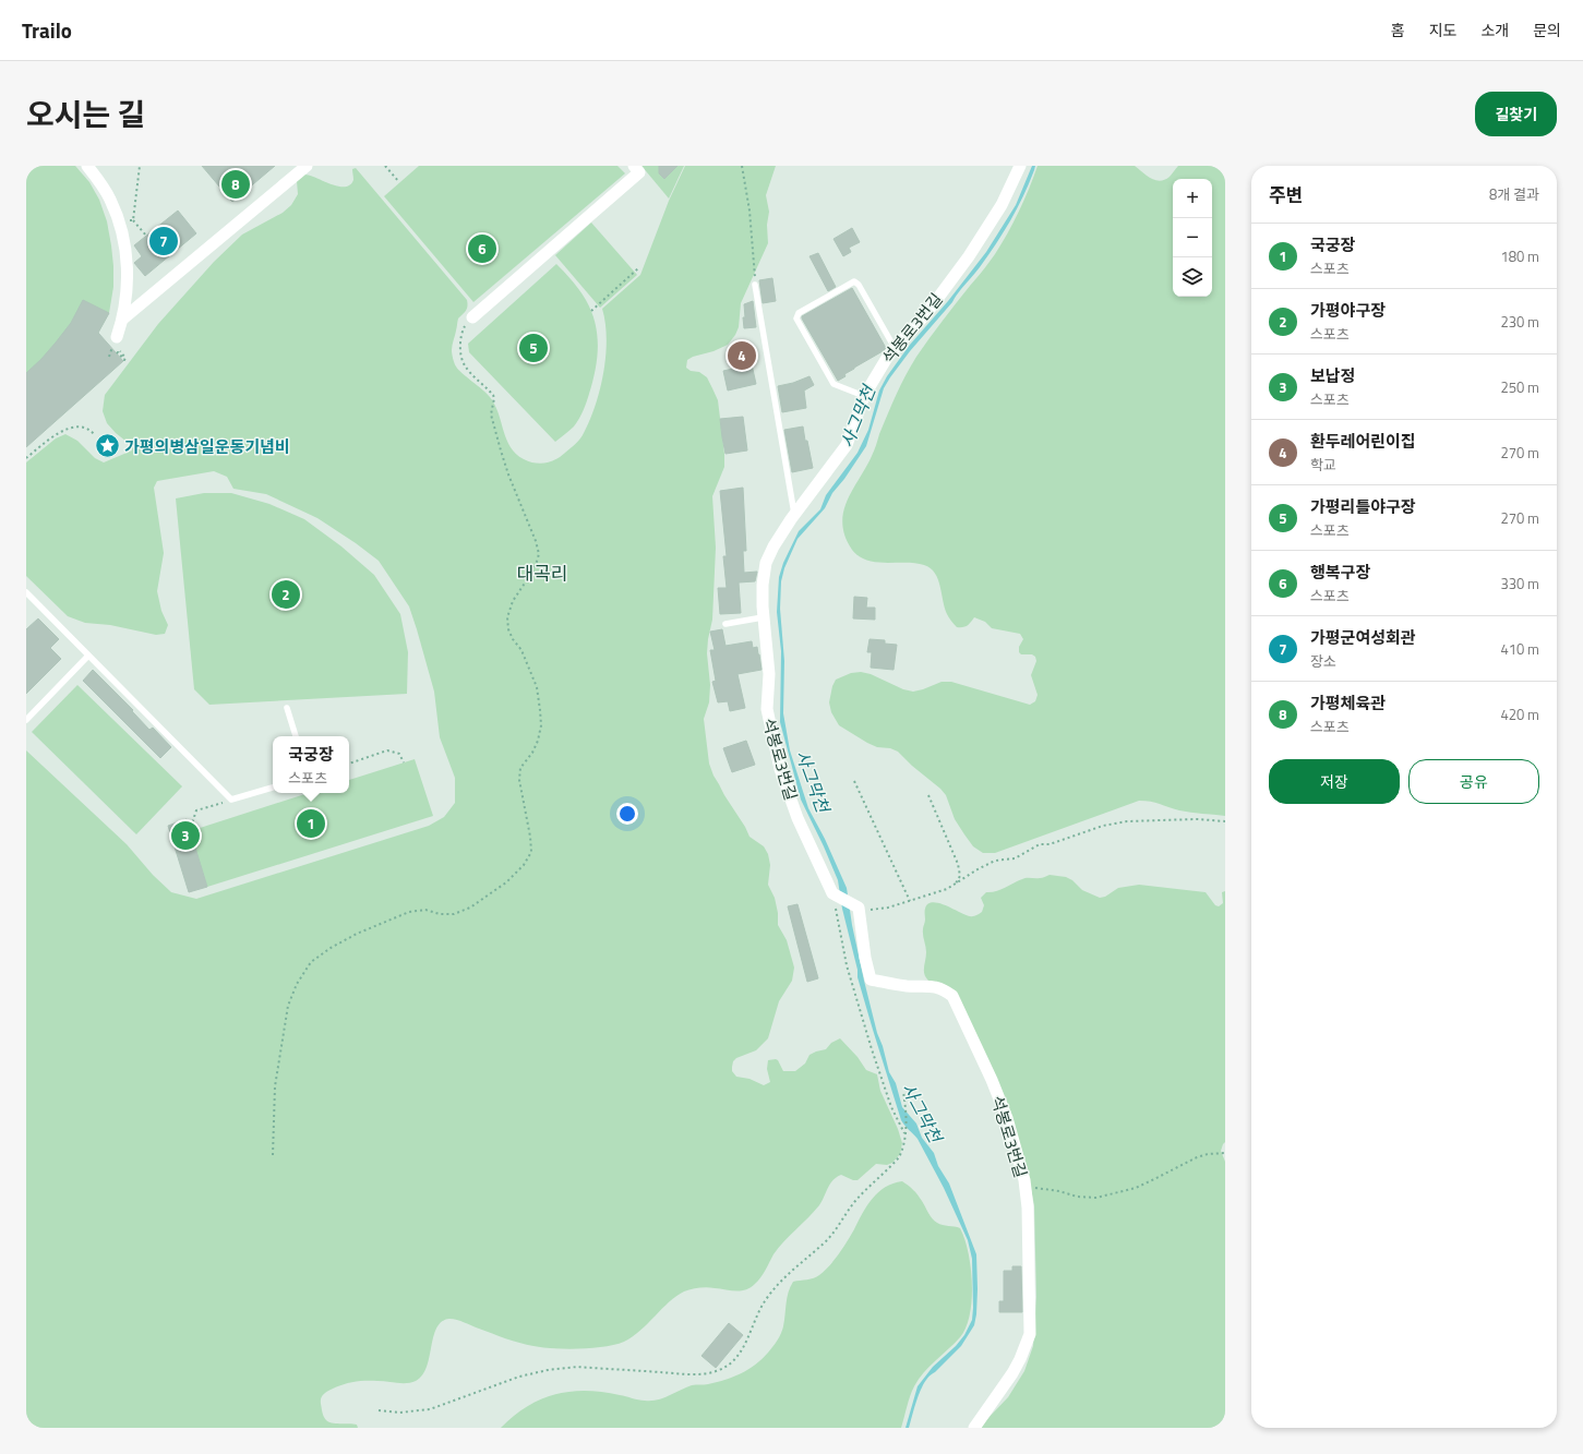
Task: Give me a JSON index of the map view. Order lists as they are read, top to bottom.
{
  "streets": {
    "street": ["석봉로3번길"]
  },
  "districts": ["대곡리"],
  "water": ["사그막천"],
  "places": {
    "place": ["가평의병삼일운동기념비"]
  },
  "page": {
    "header": "Trailo",
    "nav": [
      "홈",
      "지도",
      "소개",
      "문의"
    ],
    "title": "오시는 길",
    "buttons": [
      "길찾기",
      ["저장", "공유"]
    ],
    "heading": ["주변", "8개 결과"],
    "pins": [
      "8",
      "7",
      "6",
      "5",
      "4",
      "2",
      "1",
      "3"
    ],
    "map_buttons": ["+", "−"],
    "list": [
      {
        "mark": "1",
        "name": "국궁장",
        "note": "스포츠",
        "value": "180 m"
      },
      {
        "mark": "2",
        "name": "가평야구장",
        "note": "스포츠",
        "value": "230 m"
      },
      {
        "mark": "3",
        "name": "보납정",
        "note": "스포츠",
        "value": "250 m"
      },
      {
        "mark": "4",
        "name": "환두레어린이집",
        "note": "학교",
        "value": "270 m"
      },
      {
        "mark": "5",
        "name": "가평리틀야구장",
        "note": "스포츠",
        "value": "270 m"
      },
      {
        "mark": "6",
        "name": "행복구장",
        "note": "스포츠",
        "value": "330 m"
      },
      {
        "mark": "7",
        "name": "가평군여성회관",
        "note": "장소",
        "value": "410 m"
      },
      {
        "mark": "8",
        "name": "가평체육관",
        "note": "스포츠",
        "value": "420 m"
      }
    ],
    "popup": ["국궁장", "스포츠"]
  }
}
